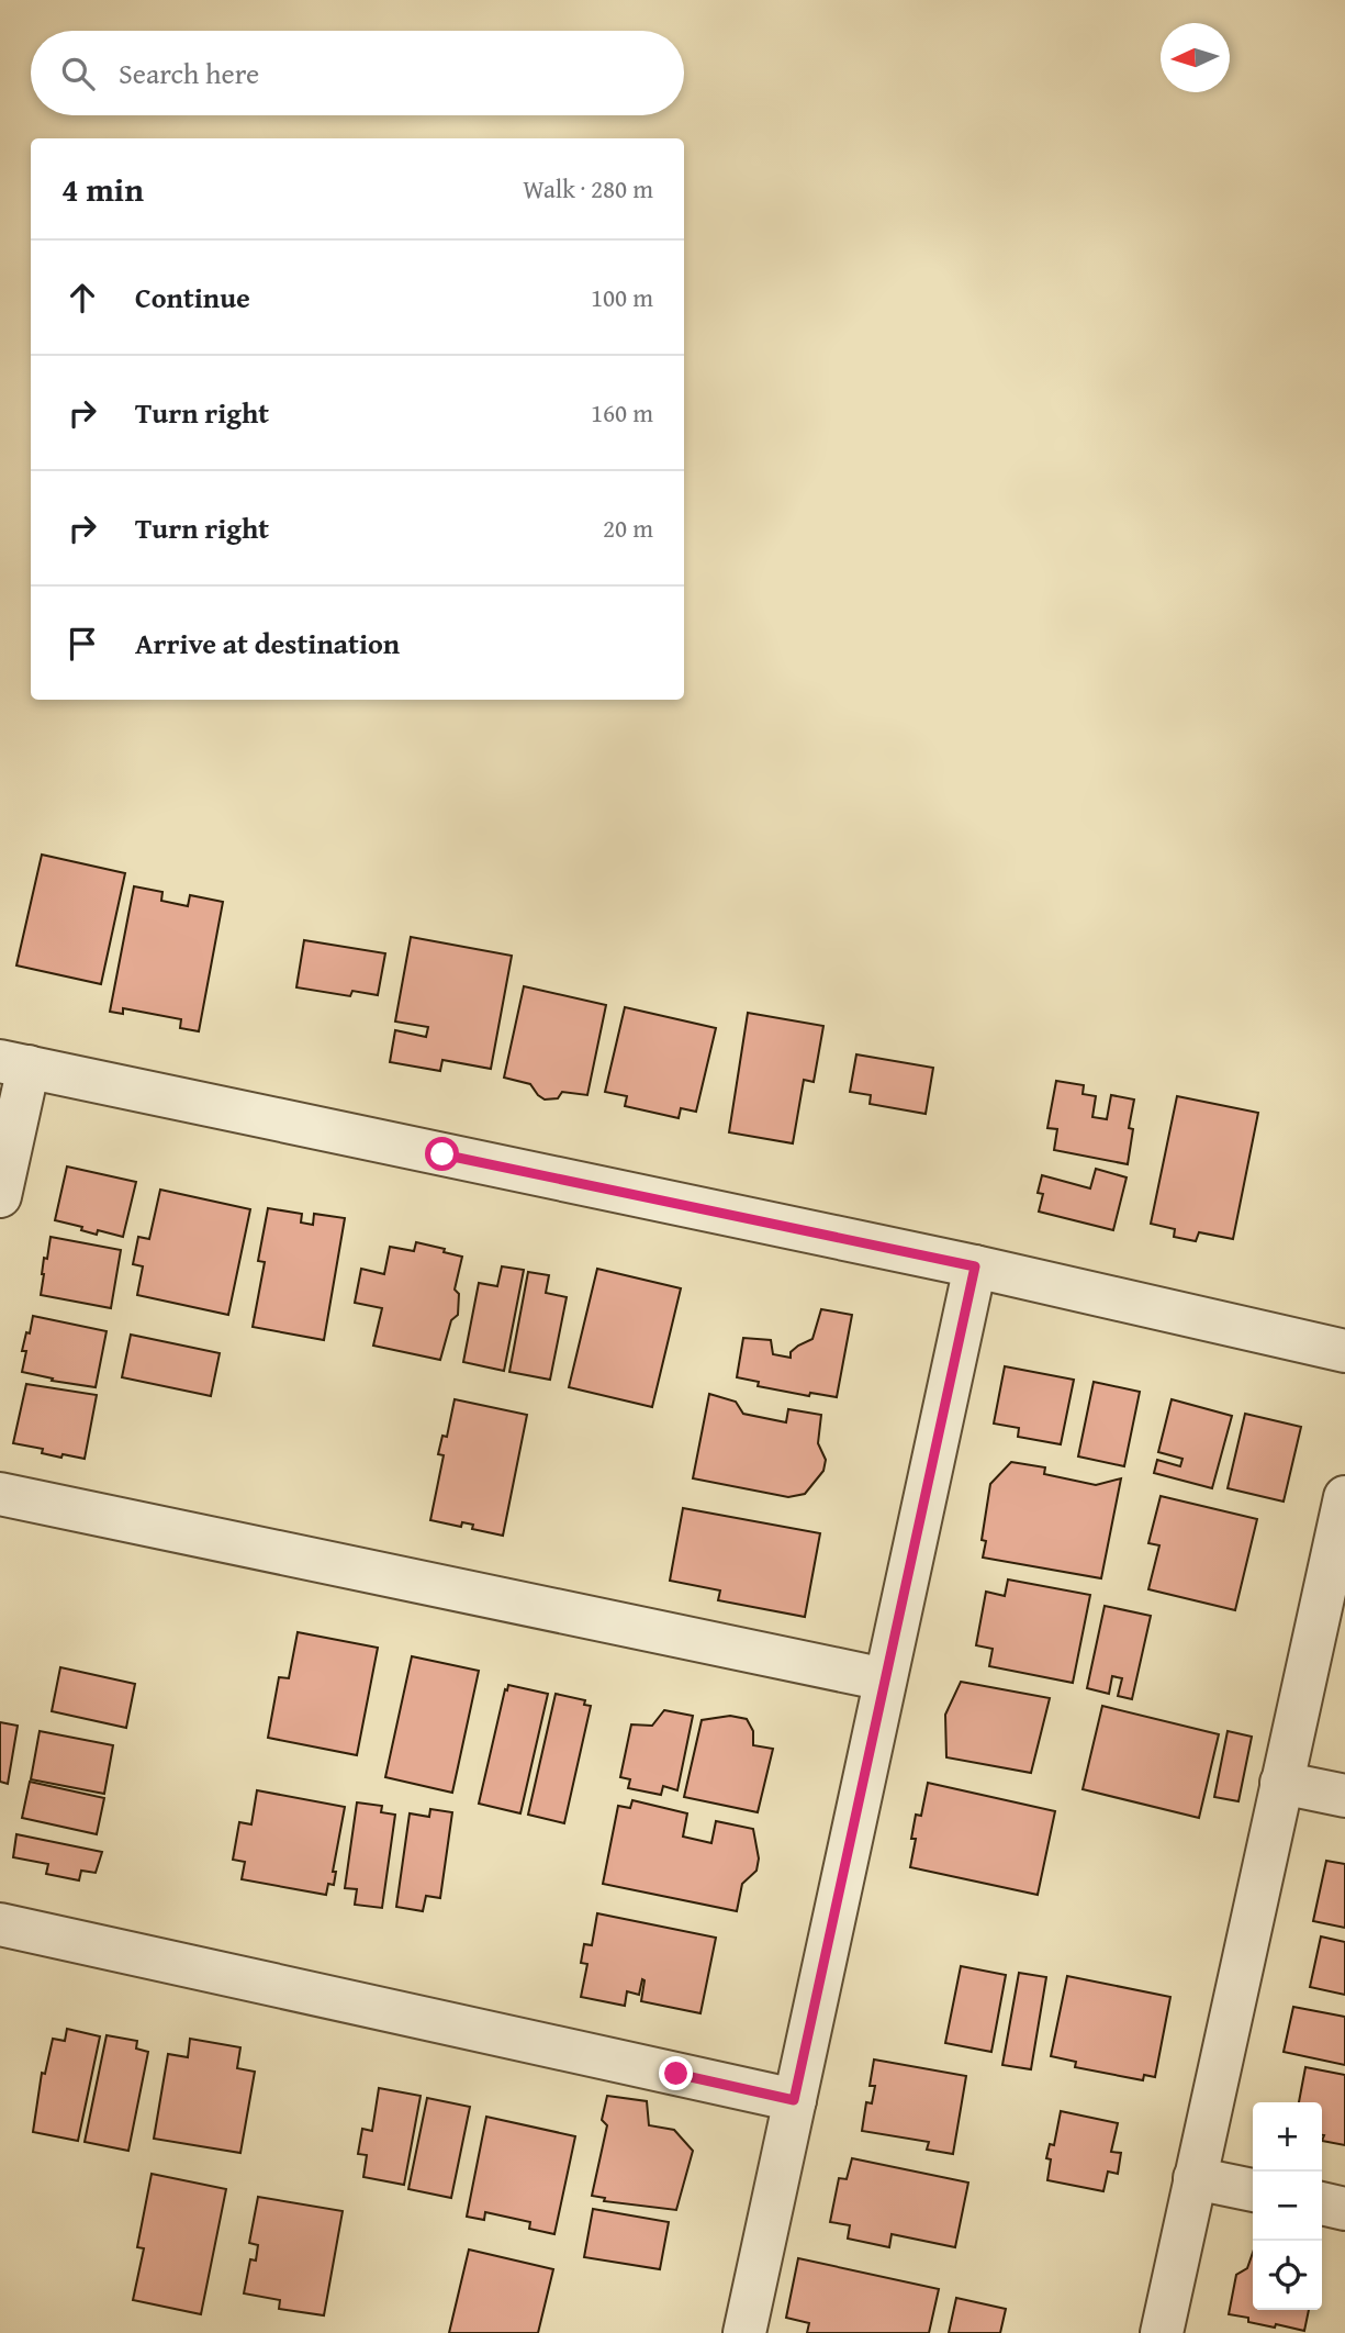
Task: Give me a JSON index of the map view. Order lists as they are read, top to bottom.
{
  "north": "left",
  "page": {
    "search": "Search here",
    "heading": ["4 min", "Walk · 280 m"],
    "list": [
      ["Continue", "100 m"],
      ["Turn right", "160 m"],
      ["Turn right", "20 m"],
      "Arrive at destination"
    ],
    "map_buttons": ["+", "−"]
  }
}
